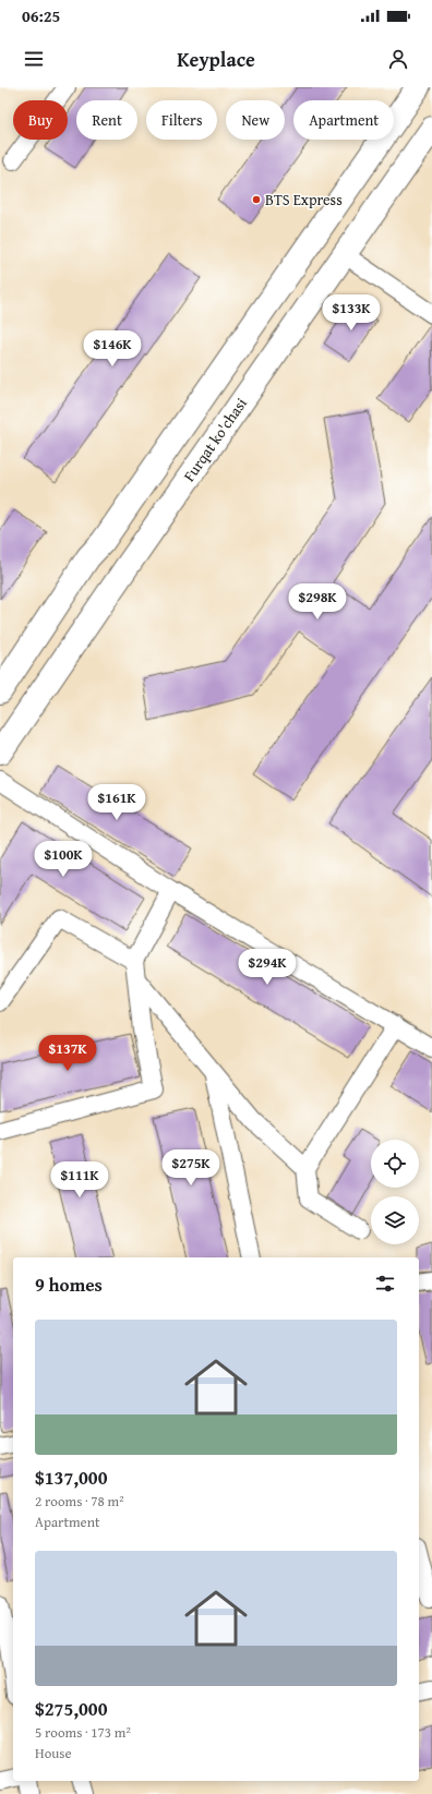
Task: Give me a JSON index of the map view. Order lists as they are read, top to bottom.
{
  "streets": {
    "main road": ["Furqat ko'chasi"]
  },
  "places": ["BTS Express"],
  "page": {
    "status": "06:25",
    "header": "Keyplace",
    "chip": [
      "Buy",
      "Rent",
      "Filters",
      "New",
      "Apartment"
    ],
    "price": [
      "$133K",
      "$146K",
      "$298K",
      "$161K",
      "$100K",
      "$294K",
      "$137K",
      "$275K",
      "$111K"
    ],
    "heading": "9 homes",
    "list": [
      {
        "name": "$137,000",
        "note": "2 rooms · 78 m² · Apartment"
      },
      {
        "name": "$275,000",
        "note": "5 rooms · 173 m² · House"
      }
    ]
  }
}
